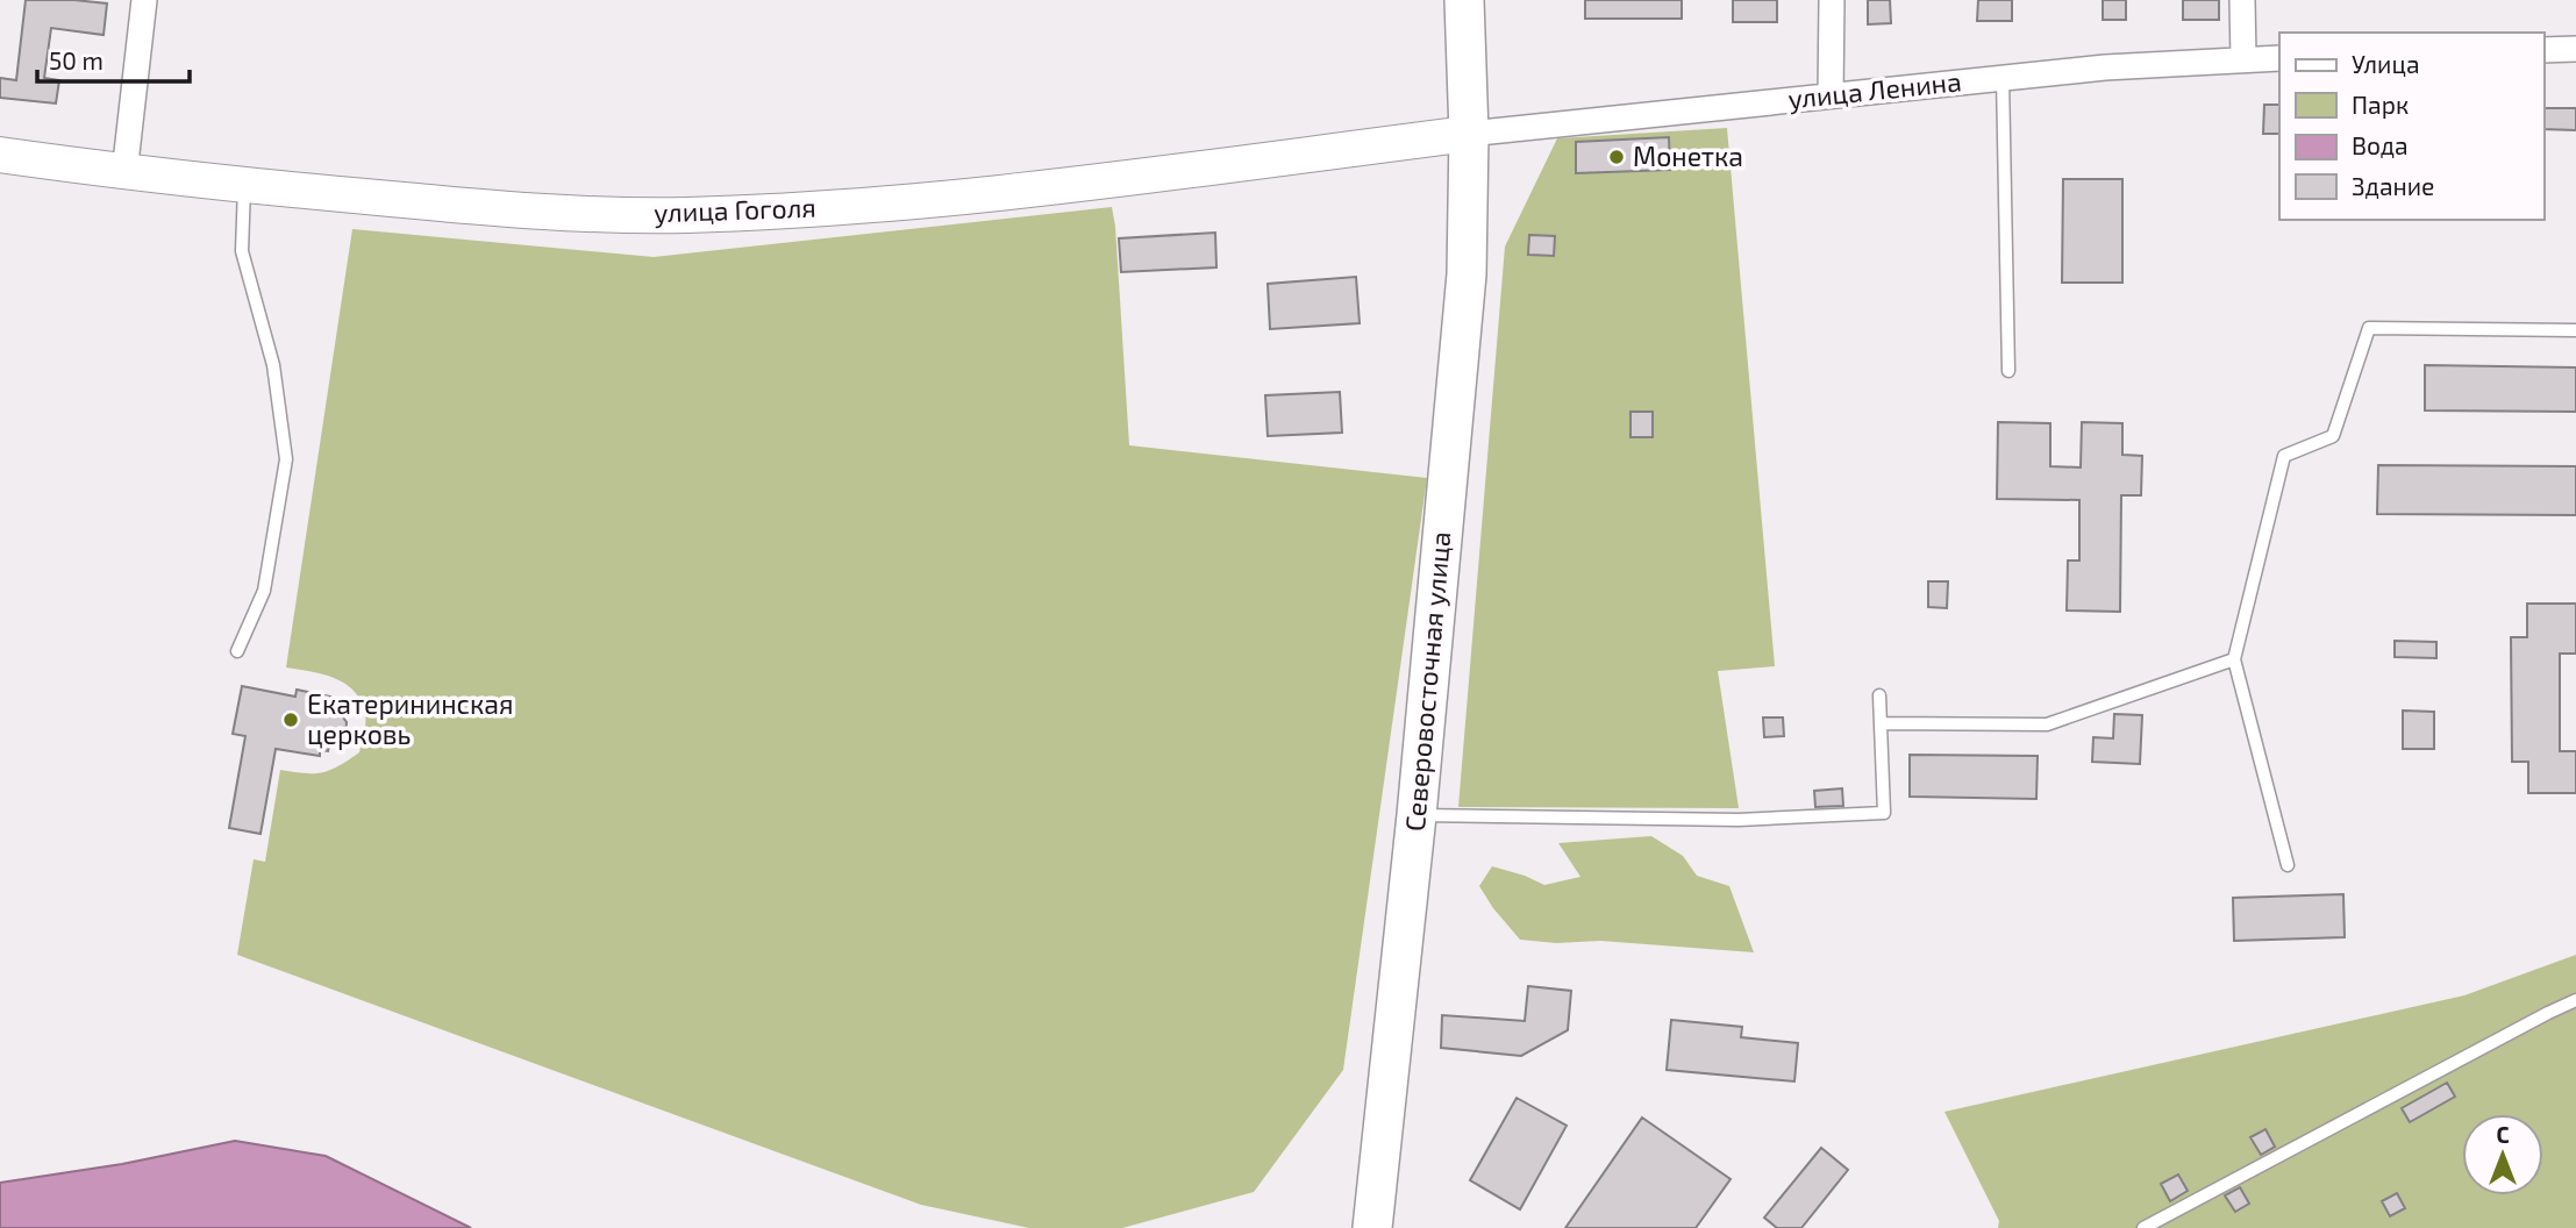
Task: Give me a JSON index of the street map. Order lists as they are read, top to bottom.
{
  "streets": {
    "main road": ["Северовосточная улица"],
    "street": ["улица Ленина", "улица Гоголя"]
  },
  "crossings": [
    ["улица Ленина", "улица Гоголя"],
    ["улица Ленина", "Северовосточная улица"],
    ["улица Гоголя", "Северовосточная улица"]
  ],
  "places": ["Монетка", "Екатерининская церковь"],
  "legend": [
    "Улица",
    "Парк",
    "Вода",
    "Здание"
  ],
  "scale_bar": "50 m",
  "north": "top"
}
